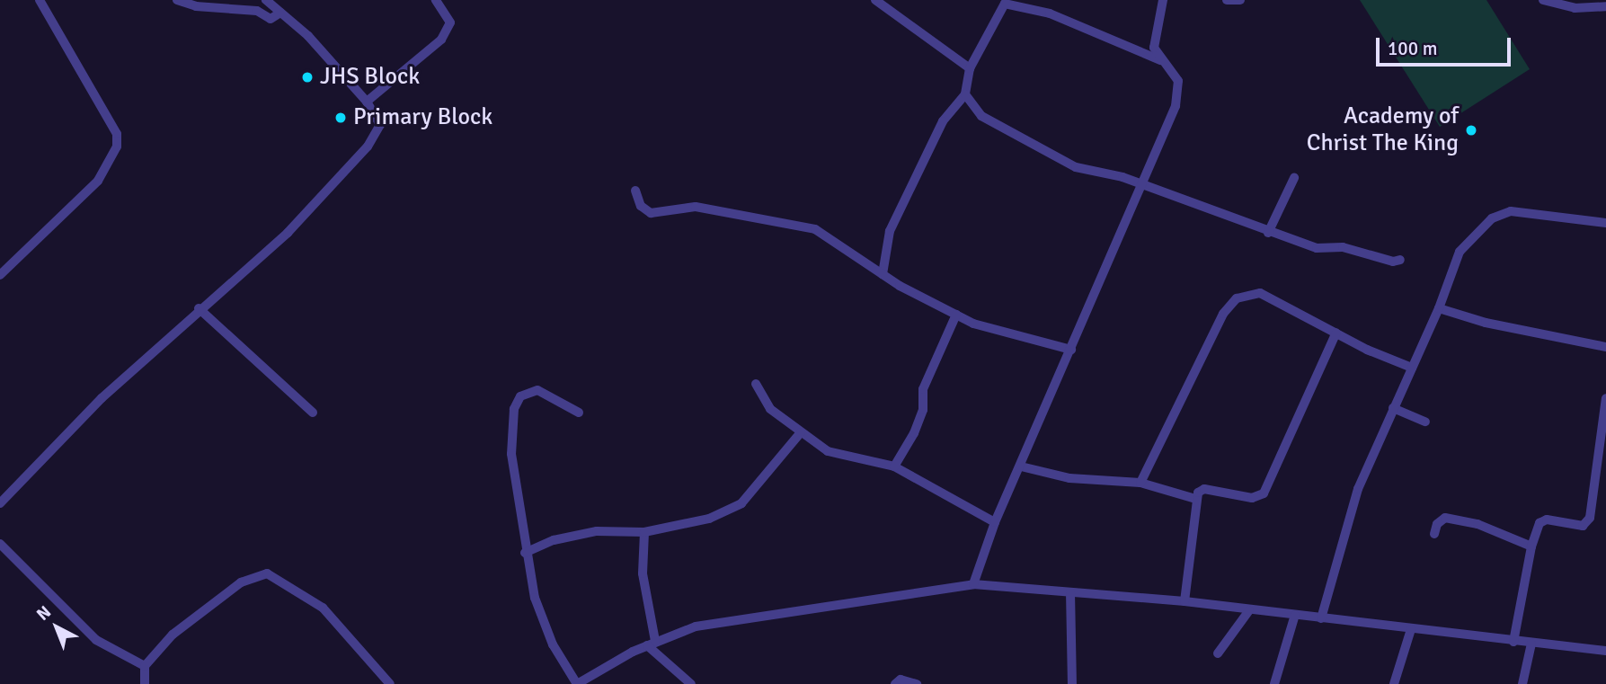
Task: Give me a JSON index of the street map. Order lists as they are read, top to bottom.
{
  "places": ["JHS Block", "Primary Block", "Academy of Christ The King"],
  "scale_bar": "100 m",
  "north": "top left"
}
